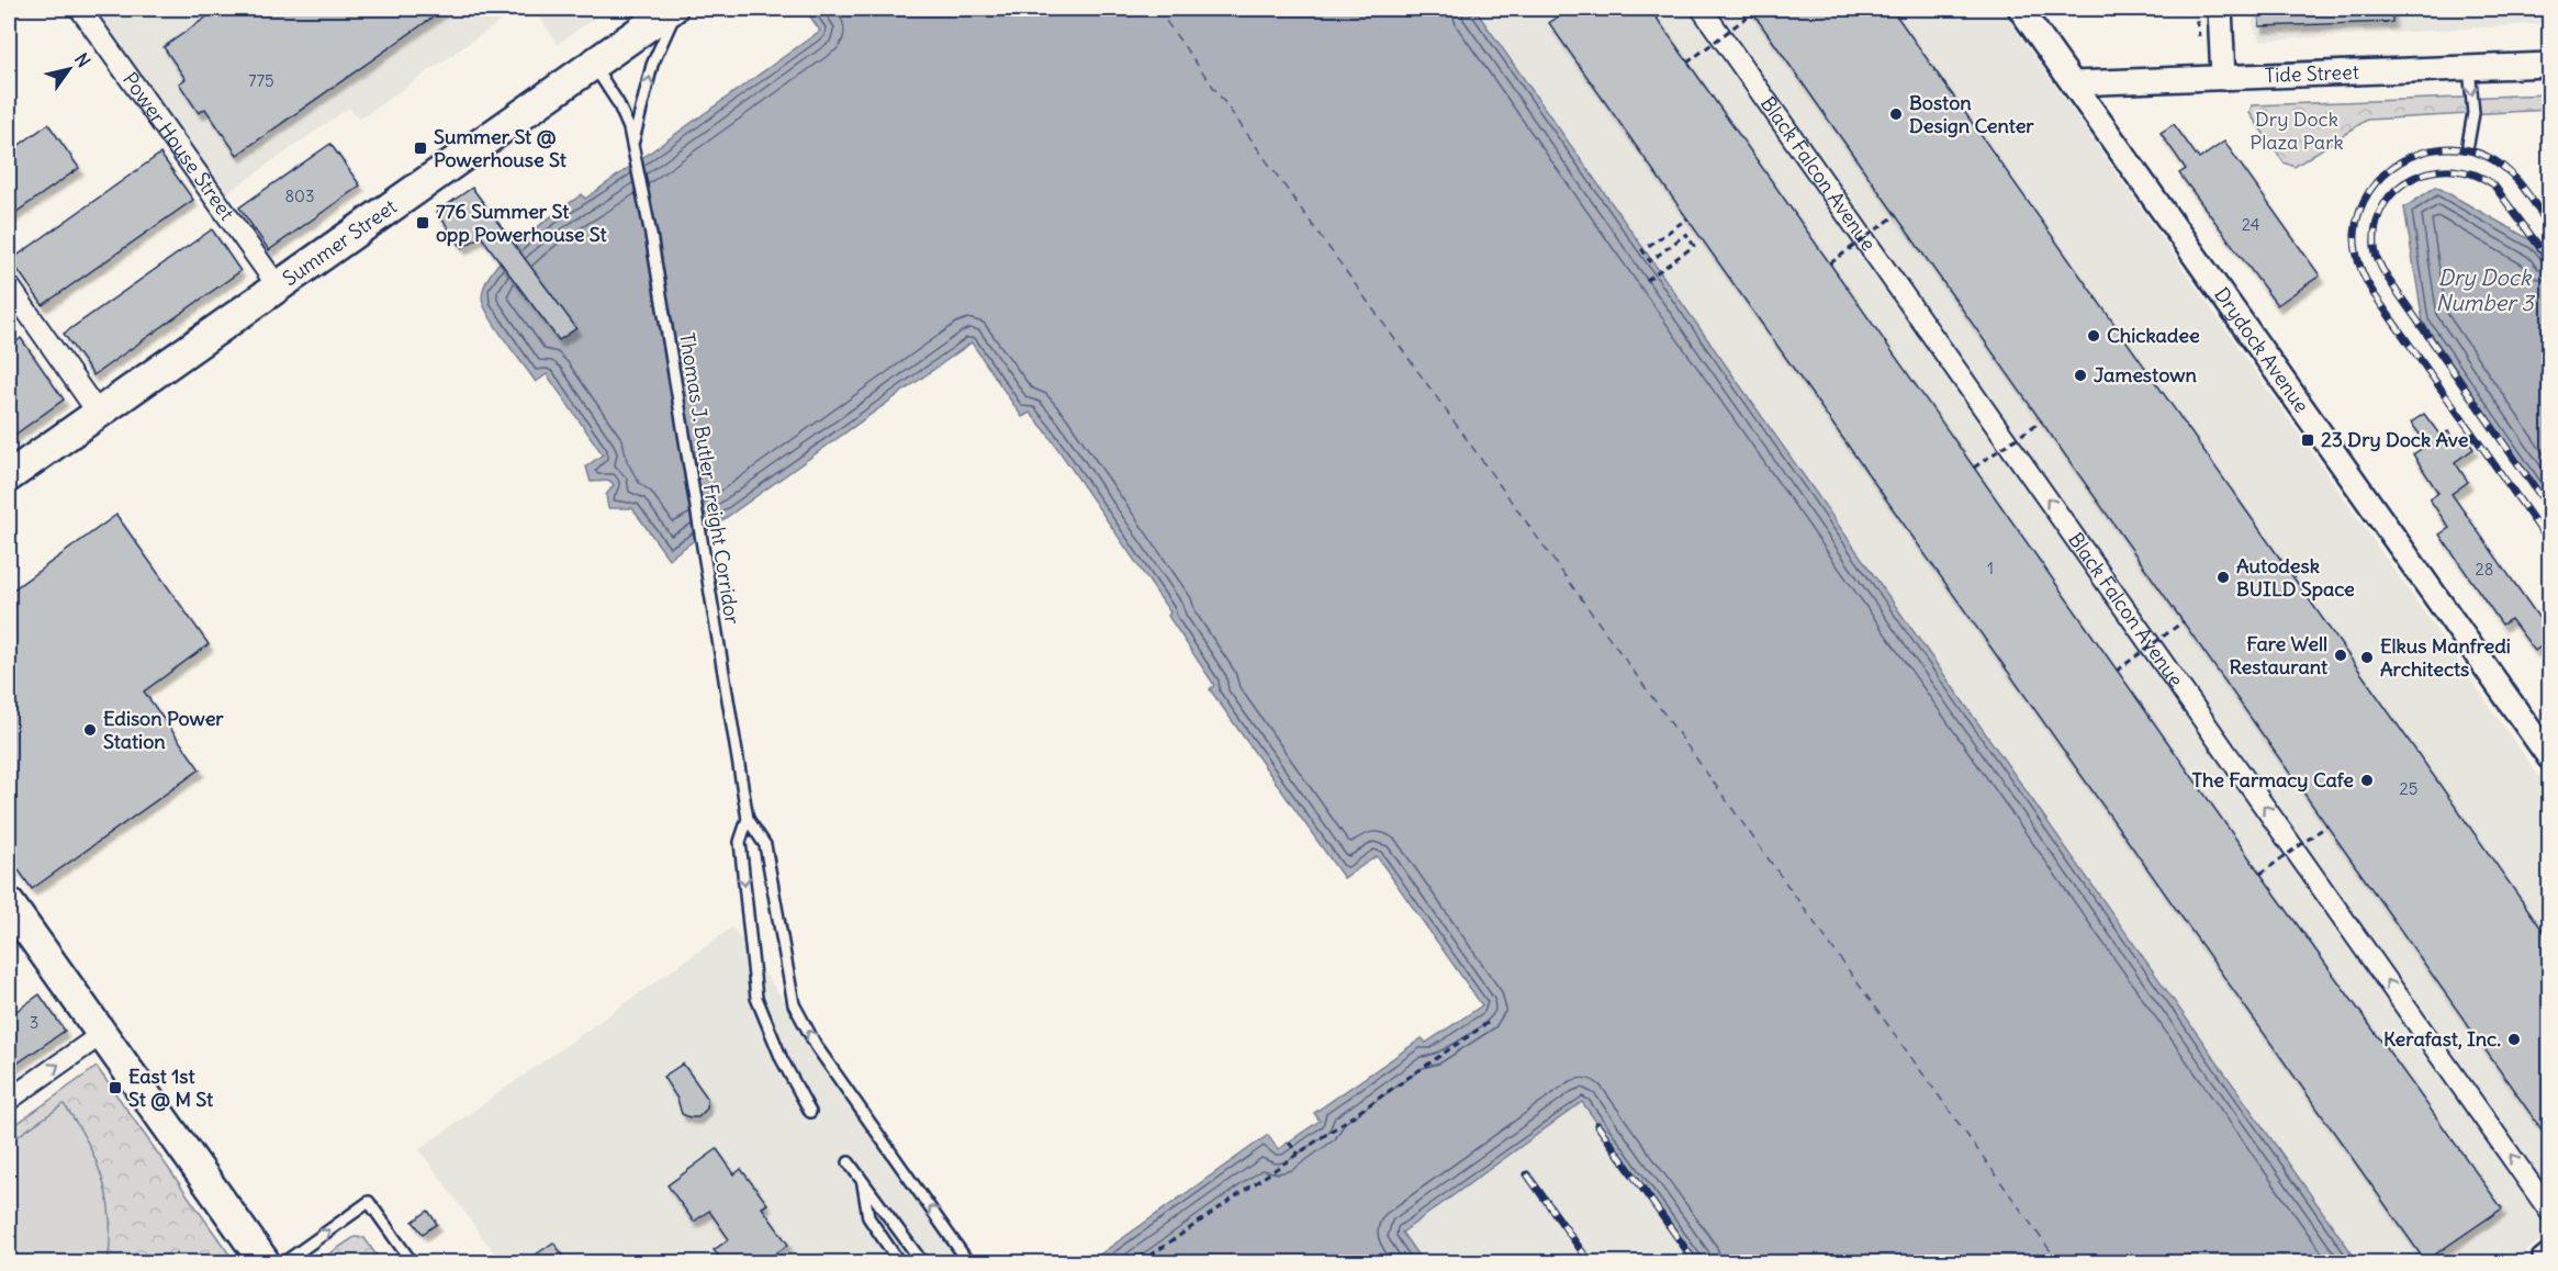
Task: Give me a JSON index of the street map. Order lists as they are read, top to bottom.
{
  "streets": {
    "main road": ["Summer Street"],
    "street": [
      "Tide Street",
      "Power House Street",
      "Black Falcon Avenue",
      "Drydock Avenue"
    ],
    "lane": ["Thomas J. Butler Freight Corridor"]
  },
  "crossings": [
    ["Tide Street", "Drydock Avenue"],
    ["Power House Street", "Summer Street"],
    ["Summer Street", "Thomas J. Butler Freight Corridor"]
  ],
  "one_way": ["Black Falcon Avenue"],
  "water": ["Dry Dock Number 3"],
  "parks": ["Dry Dock Plaza Park"],
  "places": {
    "other": [
      "Boston Design Center",
      "Chickadee",
      "Jamestown",
      "Autodesk BUILD Space",
      "Fare Well Restaurant",
      "Elkus Manfredi Architects",
      "Edison Power Station",
      "The Farmacy Cafe",
      "Kerafast, Inc."
    ],
    "transit": [
      "Summer St @ Powerhouse St",
      "776 Summer St opp Powerhouse St",
      "23 Dry Dock Ave",
      "East 1st St @ M St"
    ]
  },
  "house_numbers": [
    "775",
    "803",
    "24",
    "1",
    "28",
    "25",
    "3"
  ],
  "north": "top right"
}
